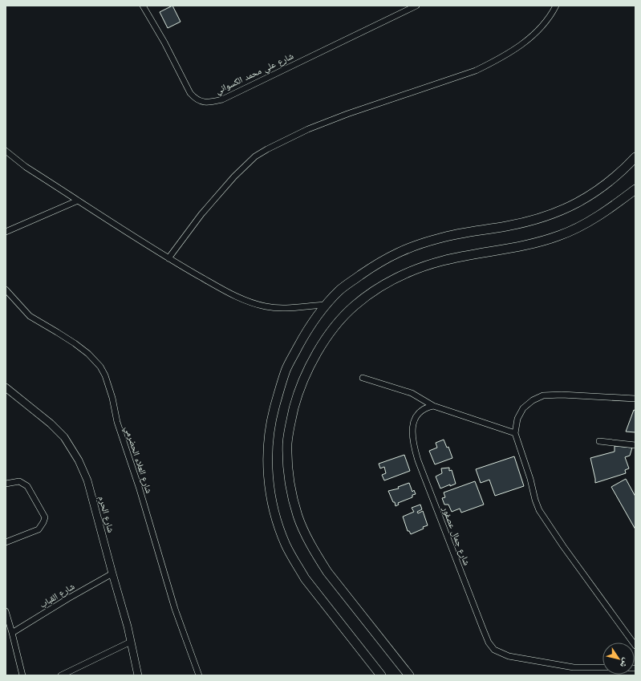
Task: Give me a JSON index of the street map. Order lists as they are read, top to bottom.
{
  "streets": {
    "street": [
      "شارع علي محمد الكسواني",
      "شارع العلاء الحضرمي",
      "شارع الحرم",
      "شارع جمال عصفور",
      "شارع القباب"
    ]
  },
  "crossings": [
    ["شارع الحرم", "شارع القباب"]
  ],
  "north": "bottom right"
}
